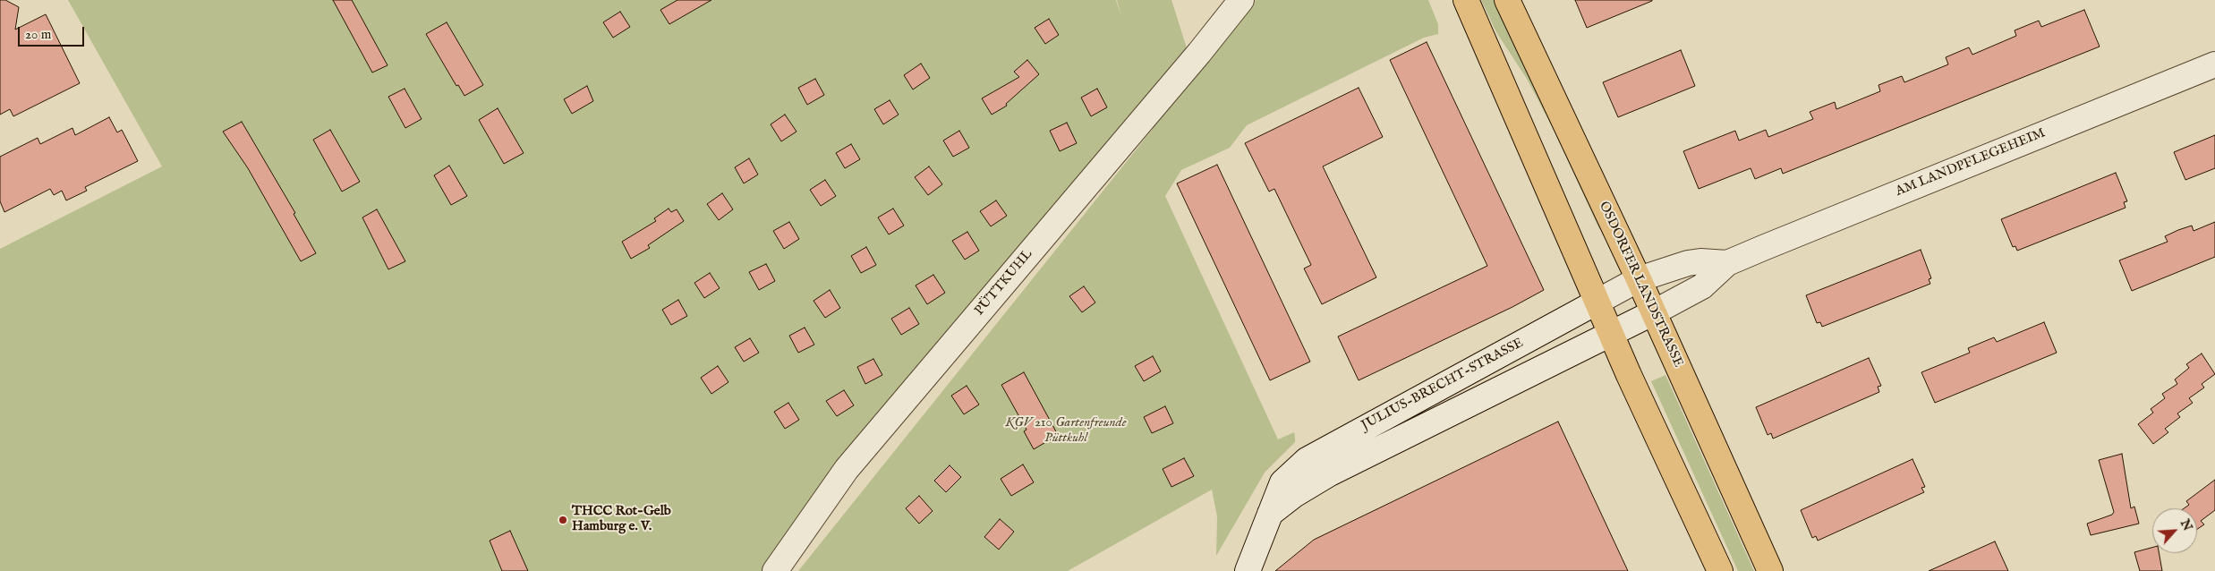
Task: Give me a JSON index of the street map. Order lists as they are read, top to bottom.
{
  "streets": {
    "main road": ["OSDORFER LANDSTRASSE"],
    "street": ["AM LANDPFLEGEHEIM", "PÜTTKUHL", "JULIUS-BRECHT-STRASSE"]
  },
  "crossings": [
    ["AM LANDPFLEGEHEIM", "OSDORFER LANDSTRASSE"],
    ["AM LANDPFLEGEHEIM", "JULIUS-BRECHT-STRASSE"],
    ["OSDORFER LANDSTRASSE", "JULIUS-BRECHT-STRASSE"]
  ],
  "parks": ["KGV 210 Gartenfreunde Püttkuhl"],
  "places": ["THCC Rot-Gelb Hamburg e. V."],
  "scale_bar": "20 m",
  "north": "top right"
}
